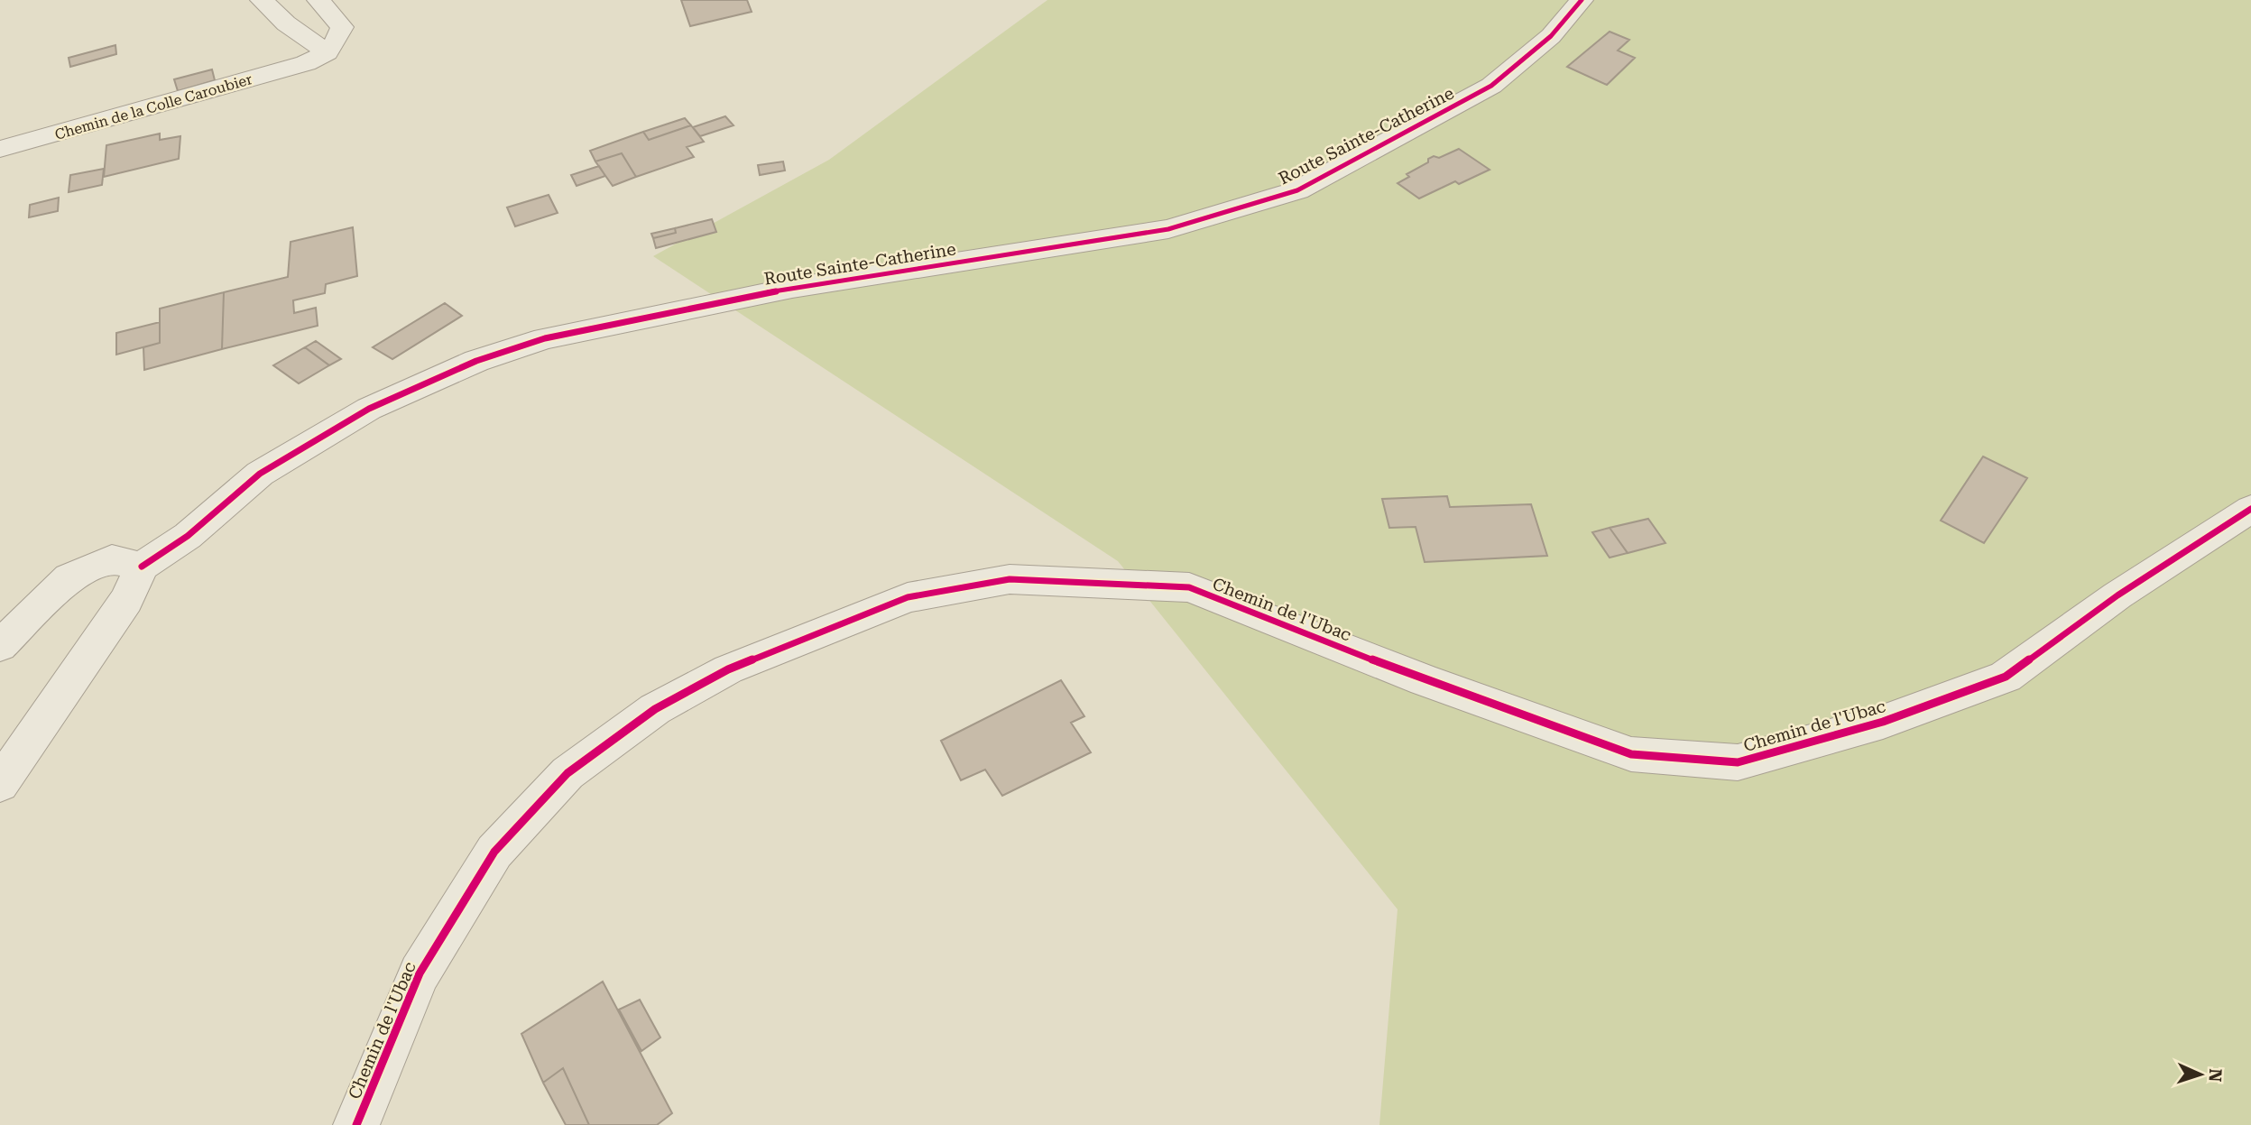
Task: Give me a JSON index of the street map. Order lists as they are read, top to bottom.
{
  "streets": {
    "street": ["Chemin de la Colle Caroubier", "Route Sainte-Catherine", "Chemin de l'Ubac"]
  },
  "north": "right"
}
